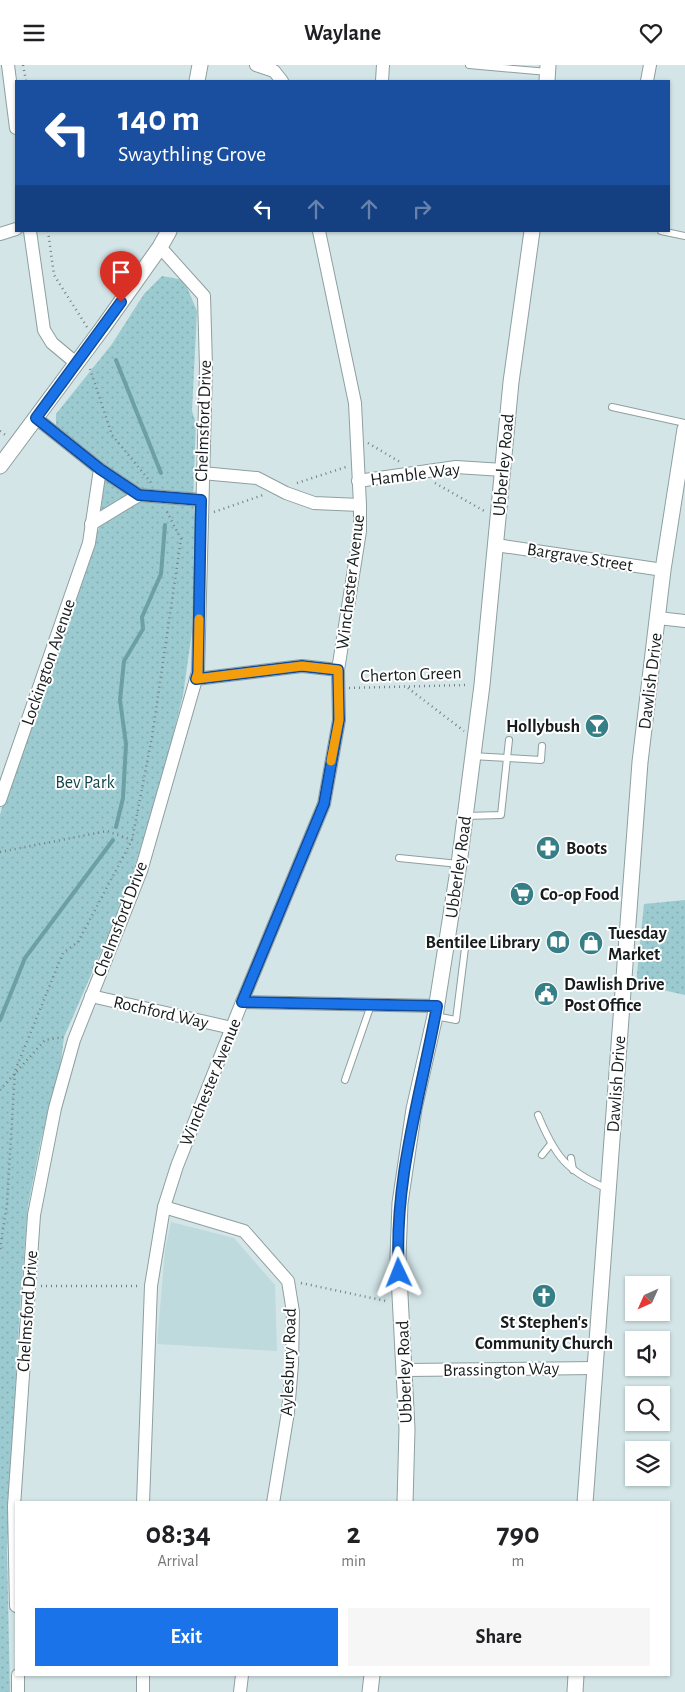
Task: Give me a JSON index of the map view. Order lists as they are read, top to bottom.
{
  "streets": {
    "street": [
      "Chelmsford Drive",
      "Ubberley Road",
      "Hamble Way",
      "Bargrave Street",
      "Winchester Avenue",
      "Lockington Avenue",
      "Dawlish Drive",
      "Rochford Way",
      "Aylesbury Road",
      "Brassington Way"
    ],
    "path": ["Cherton Green"]
  },
  "crossings": [
    ["Chelmsford Drive", "Rochford Way"],
    ["Ubberley Road", "Hamble Way"],
    ["Ubberley Road", "Bargrave Street"],
    ["Ubberley Road", "Cherton Green"],
    ["Ubberley Road", "Brassington Way"],
    ["Hamble Way", "Winchester Avenue"],
    ["Bargrave Street", "Dawlish Drive"],
    ["Winchester Avenue", "Cherton Green"],
    ["Winchester Avenue", "Rochford Way"],
    ["Dawlish Drive", "Brassington Way"]
  ],
  "parks": ["Bev Park"],
  "places": {
    "bar": ["Hollybush"],
    "pharmacy": ["Boots"],
    "supermarket": ["Co-op Food"],
    "library": ["Bentilee Library"],
    "shop": ["Tuesday Market"],
    "public building": ["Dawlish Drive Post Office"],
    "church": ["St Stephen's Community Church"]
  },
  "north": "bottom left",
  "page": {
    "header": "Waylane",
    "turn": ["140 m", "Swaythling Grove"],
    "eta": [
      "08:34",
      "Arrival",
      "2",
      "min",
      "790",
      "m"
    ],
    "buttons": ["Exit", "Share"]
  }
}
